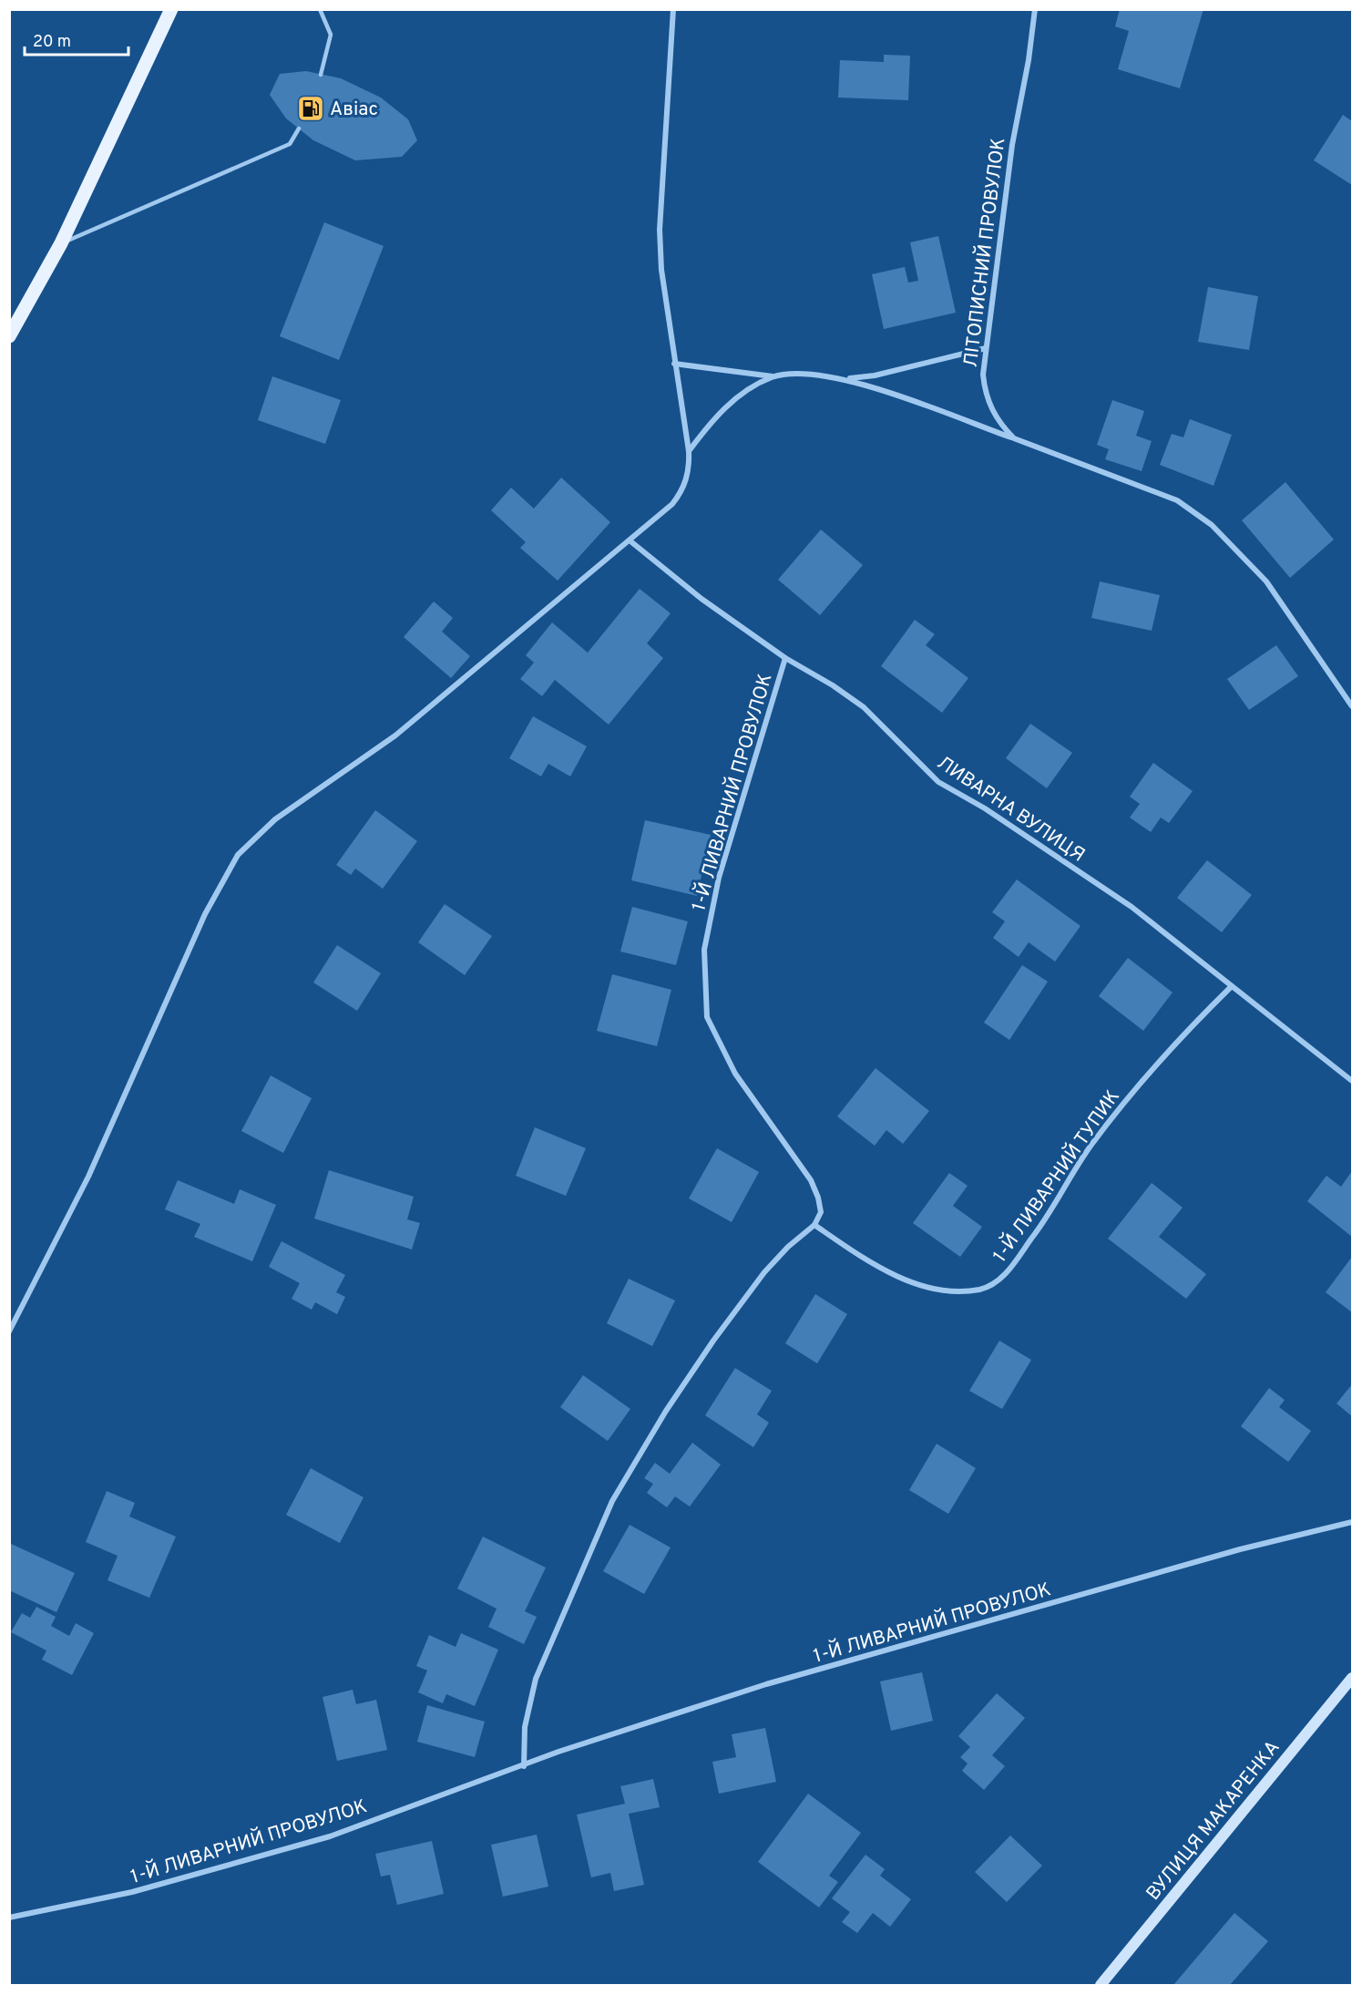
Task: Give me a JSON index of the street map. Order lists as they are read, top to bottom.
{
  "streets": {
    "main road": ["ВУЛИЦЯ МАКАРЕНКА"],
    "street": [
      "ЛІТОПИСНИЙ ПРОВУЛОК",
      "1-Й ЛИВАРНИЙ ПРОВУЛОК",
      "ЛИВАРНА ВУЛИЦЯ",
      "1-Й ЛИВАРНИЙ ТУПИК"
    ]
  },
  "crossings": [
    ["1-Й ЛИВАРНИЙ ПРОВУЛОК", "ЛИВАРНА ВУЛИЦЯ"],
    ["1-Й ЛИВАРНИЙ ПРОВУЛОК", "1-Й ЛИВАРНИЙ ТУПИК"],
    ["ЛИВАРНА ВУЛИЦЯ", "1-Й ЛИВАРНИЙ ТУПИК"]
  ],
  "places": {
    "fuel station": ["Авіас"]
  },
  "scale_bar": "20 m"
}
